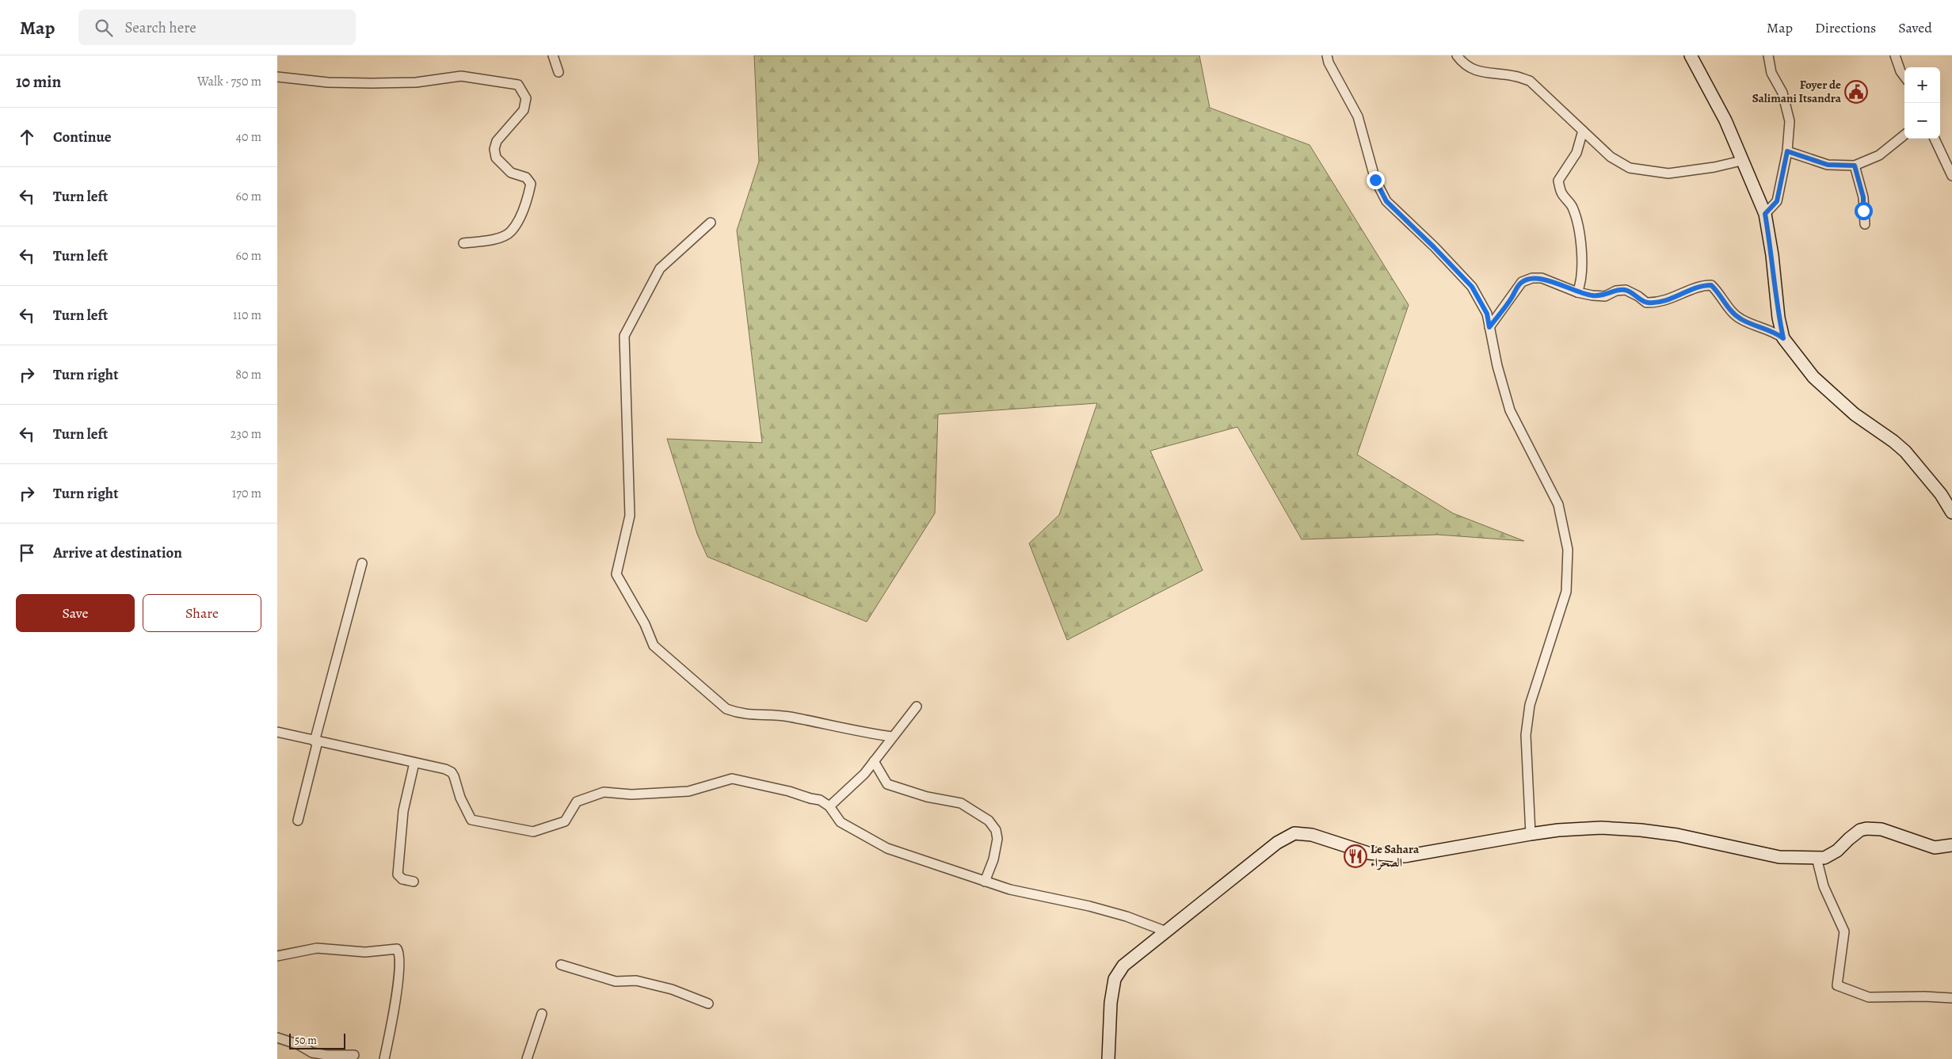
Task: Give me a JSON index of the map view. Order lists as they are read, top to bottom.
{
  "places": {
    "public building": ["Foyer de Salimani Itsandra"],
    "restaurant": ["Le Sahara الصحراء"]
  },
  "scale_bar": "50 m",
  "page": {
    "header": "Map",
    "search": "Search here",
    "nav": ["Map", "Directions", "Saved"],
    "heading": ["10 min", "Walk · 750 m"],
    "map_buttons": ["+", "−"],
    "list": [
      ["Continue", "40 m"],
      ["Turn left", "60 m"],
      ["Turn left", "60 m"],
      ["Turn left", "110 m"],
      ["Turn right", "80 m"],
      ["Turn left", "230 m"],
      ["Turn right", "170 m"],
      "Arrive at destination"
    ],
    "buttons": ["Save", "Share"],
    "scale": "50 m"
  }
}
